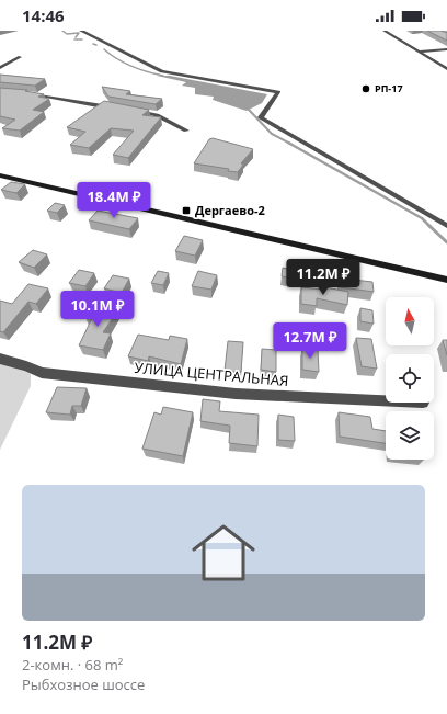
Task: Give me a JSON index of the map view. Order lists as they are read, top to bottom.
{
  "streets": {
    "street": ["УЛИЦА ЦЕНТРАЛЬНАЯ"]
  },
  "places": {
    "other": ["РП-17"],
    "transit": ["Дергаево-2"]
  },
  "north": "top",
  "page": {
    "status": "14:46",
    "price": [
      "18.4M ₽",
      "11.2M ₽",
      "10.1M ₽",
      "12.7M ₽"
    ],
    "list": [
      {
        "name": "11.2M ₽",
        "note": "2-комн. · 68 m² · Рыбхозное шоссе"
      }
    ]
  }
}
